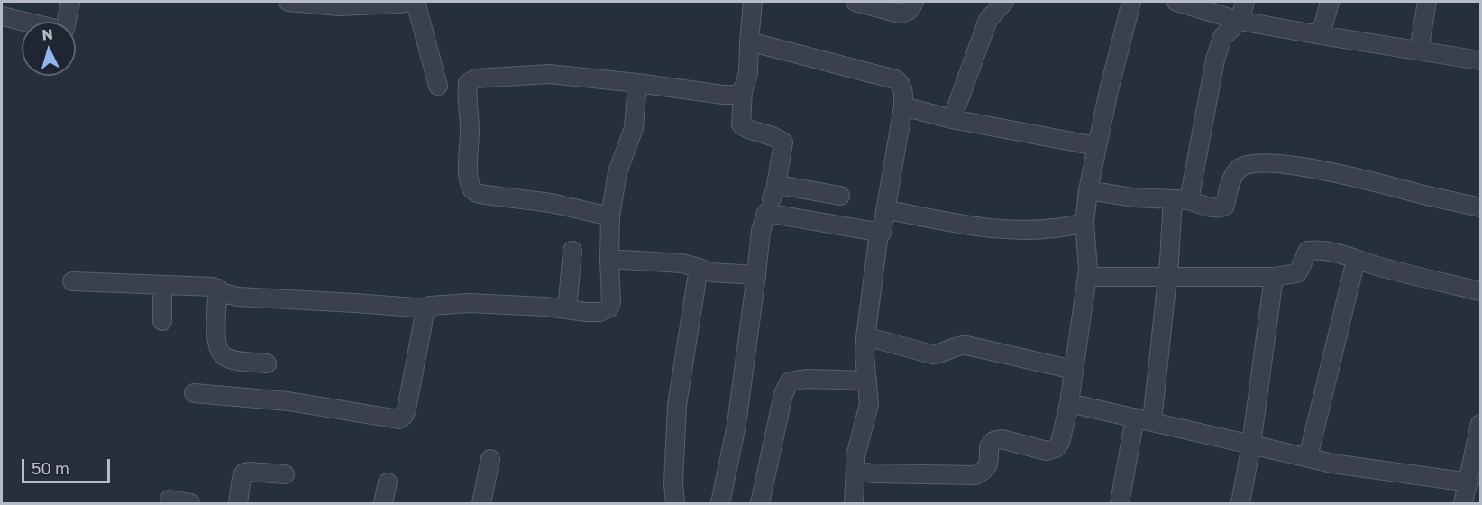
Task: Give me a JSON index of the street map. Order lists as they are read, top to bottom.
{
  "scale_bar": "50 m",
  "north": "top"
}
